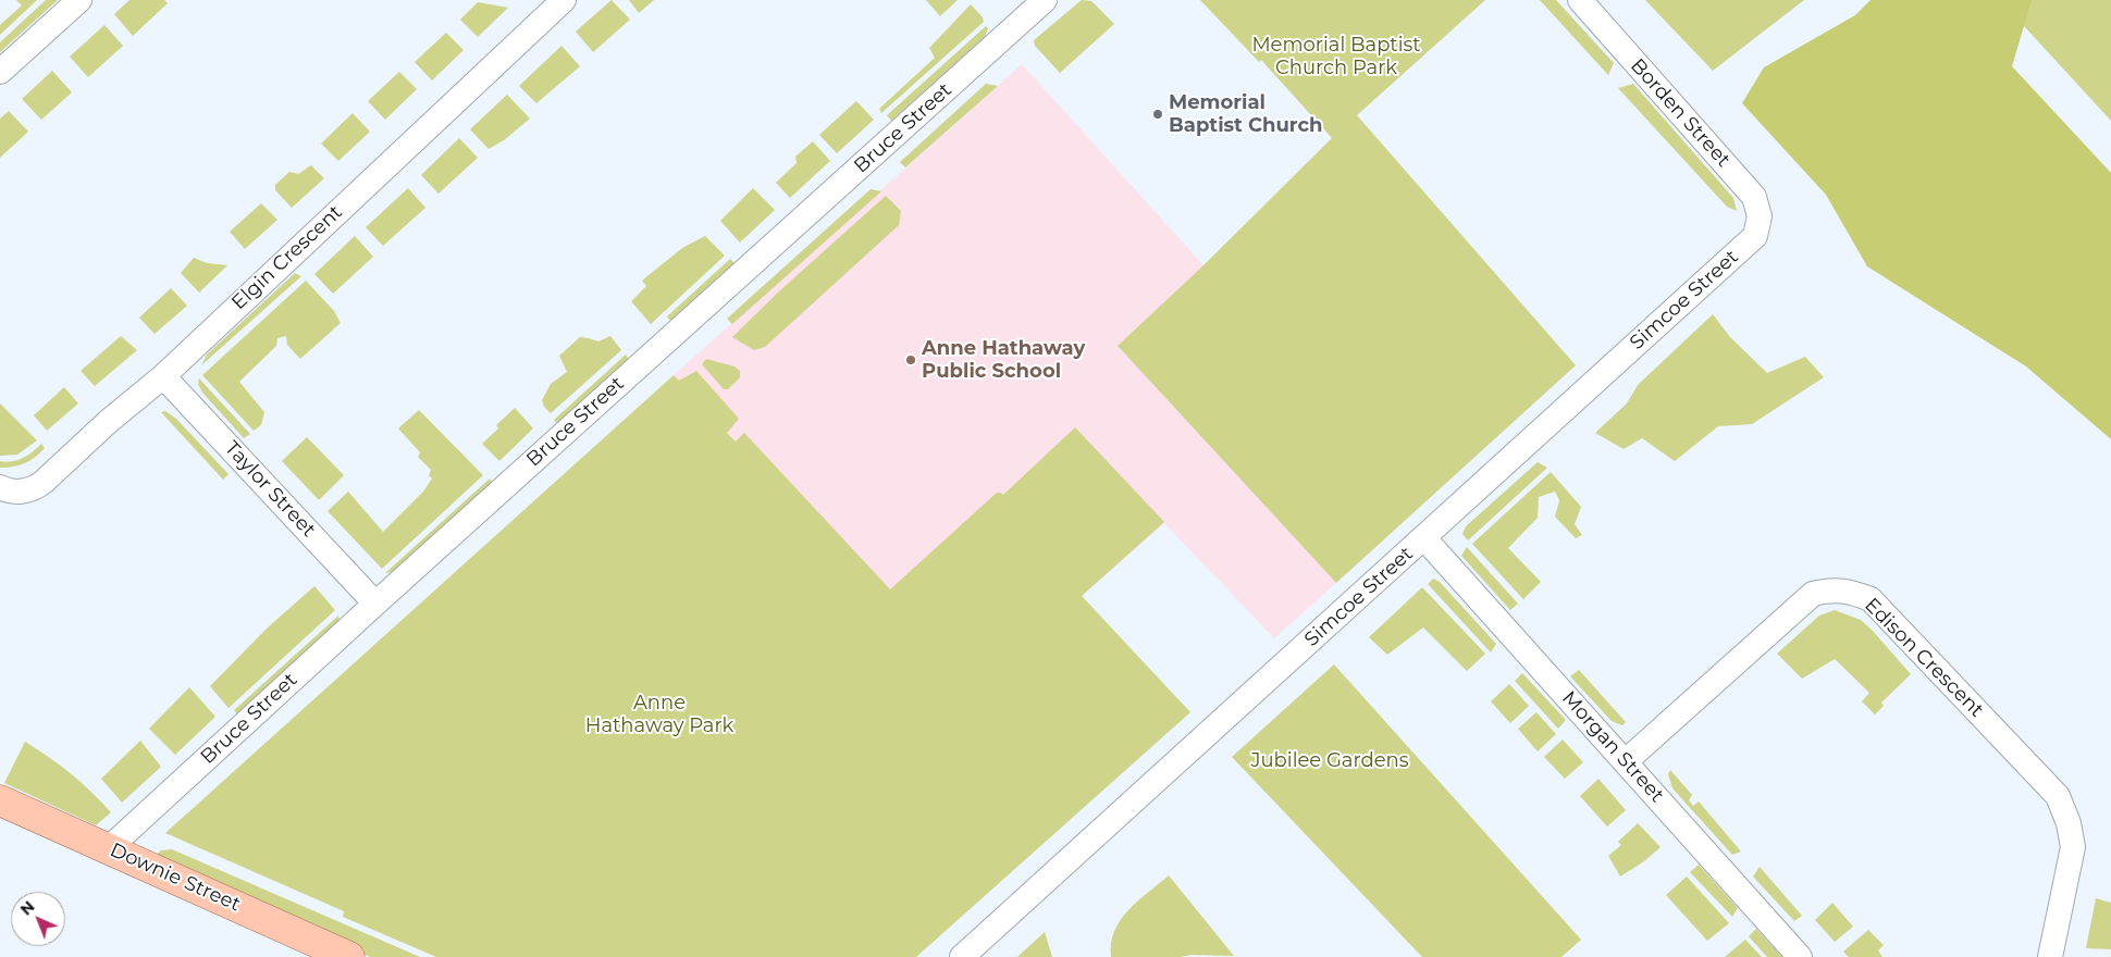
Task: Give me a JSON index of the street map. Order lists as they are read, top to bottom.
{
  "streets": {
    "main road": ["Downie Street"],
    "street": [
      "Borden Street",
      "Bruce Street",
      "Elgin Crescent",
      "Simcoe Street",
      "Taylor Street",
      "Edison Crescent",
      "Morgan Street"
    ]
  },
  "crossings": [
    ["Borden Street", "Simcoe Street"],
    ["Bruce Street", "Taylor Street"],
    ["Bruce Street", "Downie Street"],
    ["Elgin Crescent", "Taylor Street"],
    ["Simcoe Street", "Morgan Street"],
    ["Edison Crescent", "Morgan Street"]
  ],
  "parks": ["Memorial Baptist Church Park", "Anne Hathaway Park", "Jubilee Gardens"],
  "places": ["Memorial Baptist Church", "Anne Hathaway Public School"],
  "north": "top left"
}
